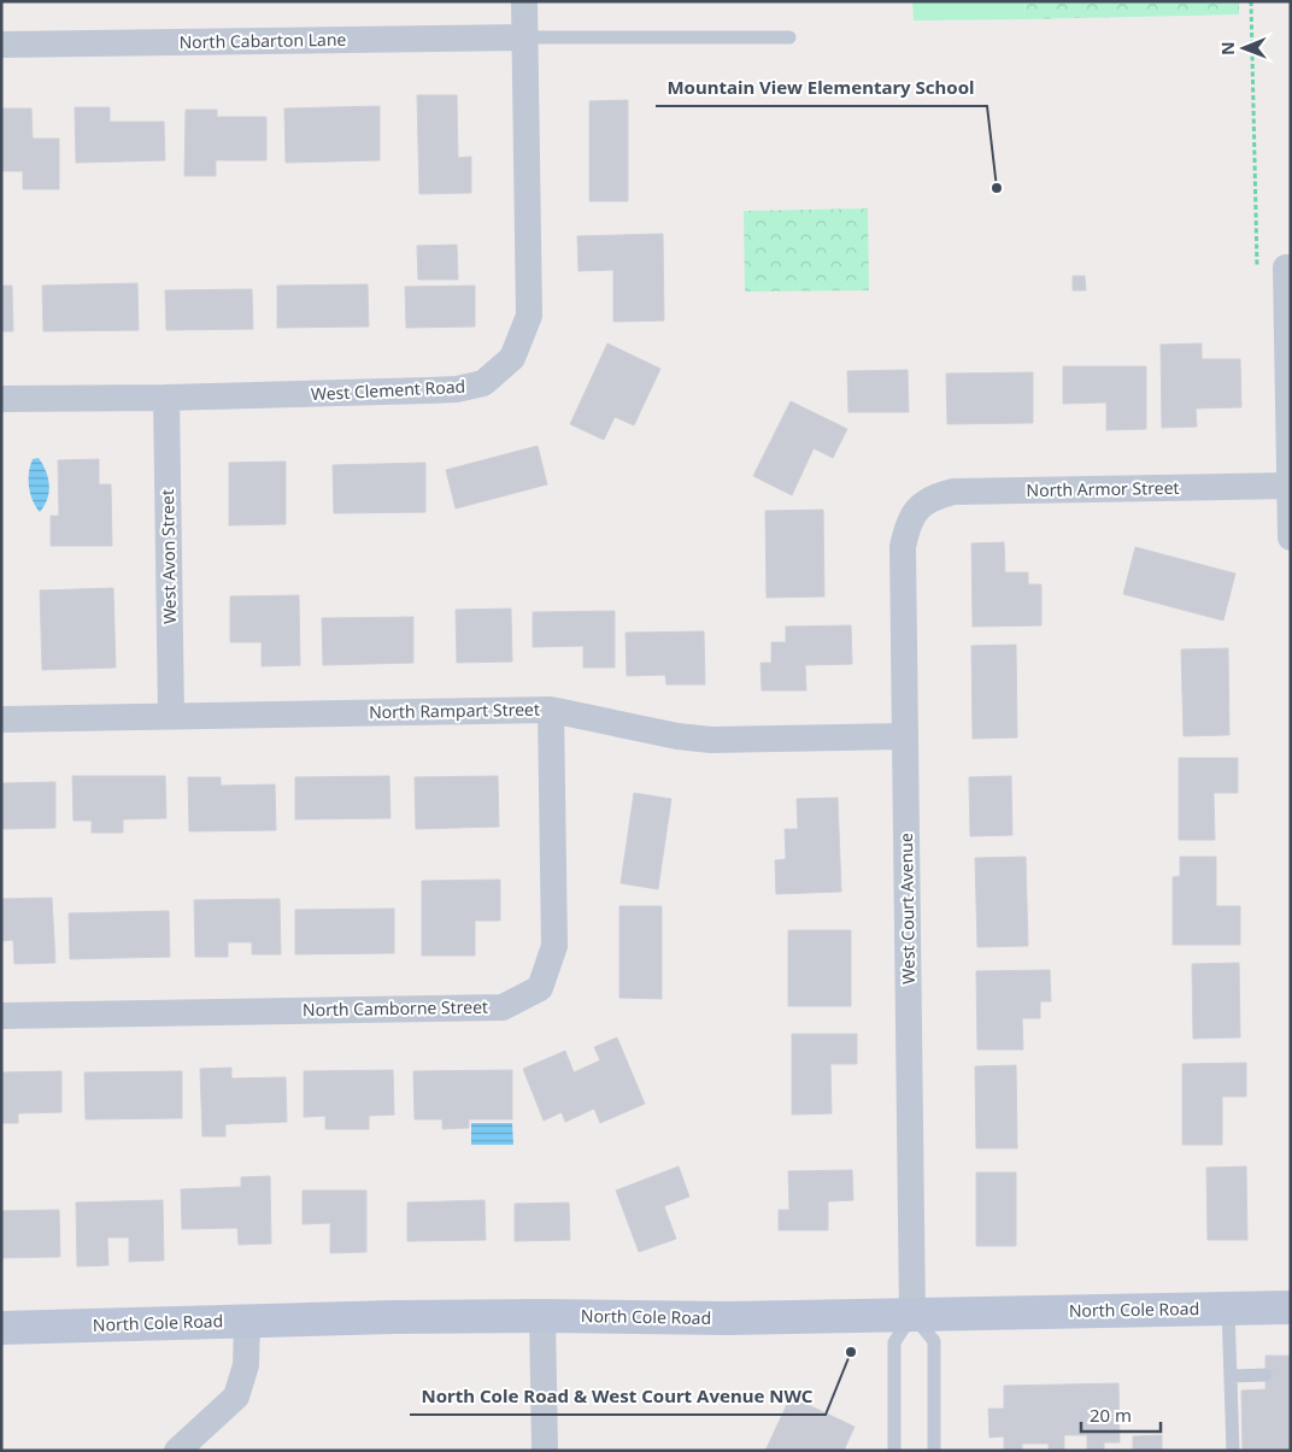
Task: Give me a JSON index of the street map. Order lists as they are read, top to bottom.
{
  "streets": {
    "main road": ["North Cole Road"],
    "street": [
      "North Cabarton Lane",
      "West Clement Road",
      "North Armor Street",
      "West Avon Street",
      "North Rampart Street",
      "West Court Avenue",
      "North Camborne Street"
    ]
  },
  "crossings": [
    ["North Cabarton Lane", "West Clement Road"],
    ["West Clement Road", "West Avon Street"],
    ["North Armor Street", "West Court Avenue"],
    ["West Avon Street", "North Rampart Street"],
    ["North Rampart Street", "West Court Avenue"],
    ["North Rampart Street", "North Camborne Street"],
    ["West Court Avenue", "North Cole Road"]
  ],
  "places": ["Mountain View Elementary School", "North Cole Road & West Court Avenue NWC"],
  "scale_bar": "20 m",
  "north": "left"
}
